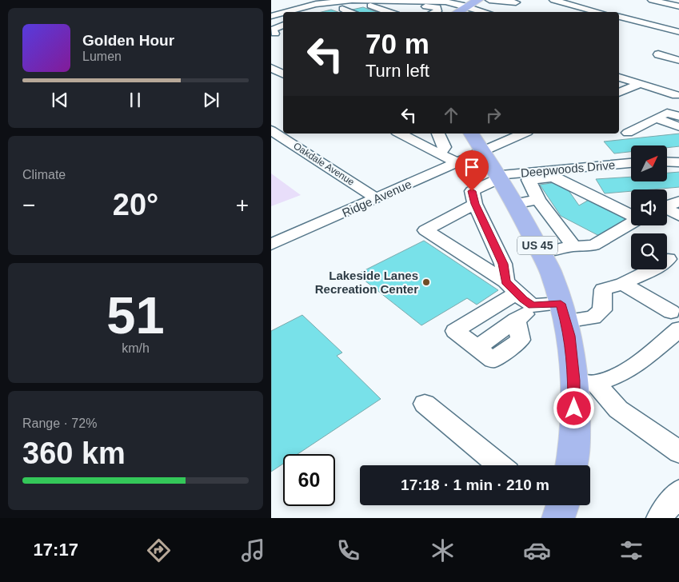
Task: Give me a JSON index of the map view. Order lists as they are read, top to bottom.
{
  "streets": {
    "main road": ["US 45"],
    "street": ["Oakdale Avenue", "Deepwoods Drive", "Ridge Avenue"]
  },
  "crossings": [
    ["Oakdale Avenue", "Ridge Avenue"],
    ["Deepwoods Drive", "US 45"],
    ["Ridge Avenue", "US 45"]
  ],
  "places": ["Lakeside Lanes Recreation Center"],
  "north": "top right",
  "page": {
    "turn": ["70 m", "Turn left"],
    "song": ["Golden Hour", "Lumen"],
    "tile": [
      "Climate",
      ["51", "km/h"],
      ["Range · 72%", "360 km"]
    ],
    "heat": ["−", "20°", "+"],
    "limit": "60",
    "trip": "17:18 · 1 min · 210 m",
    "tabs": "17:17"
  }
}
